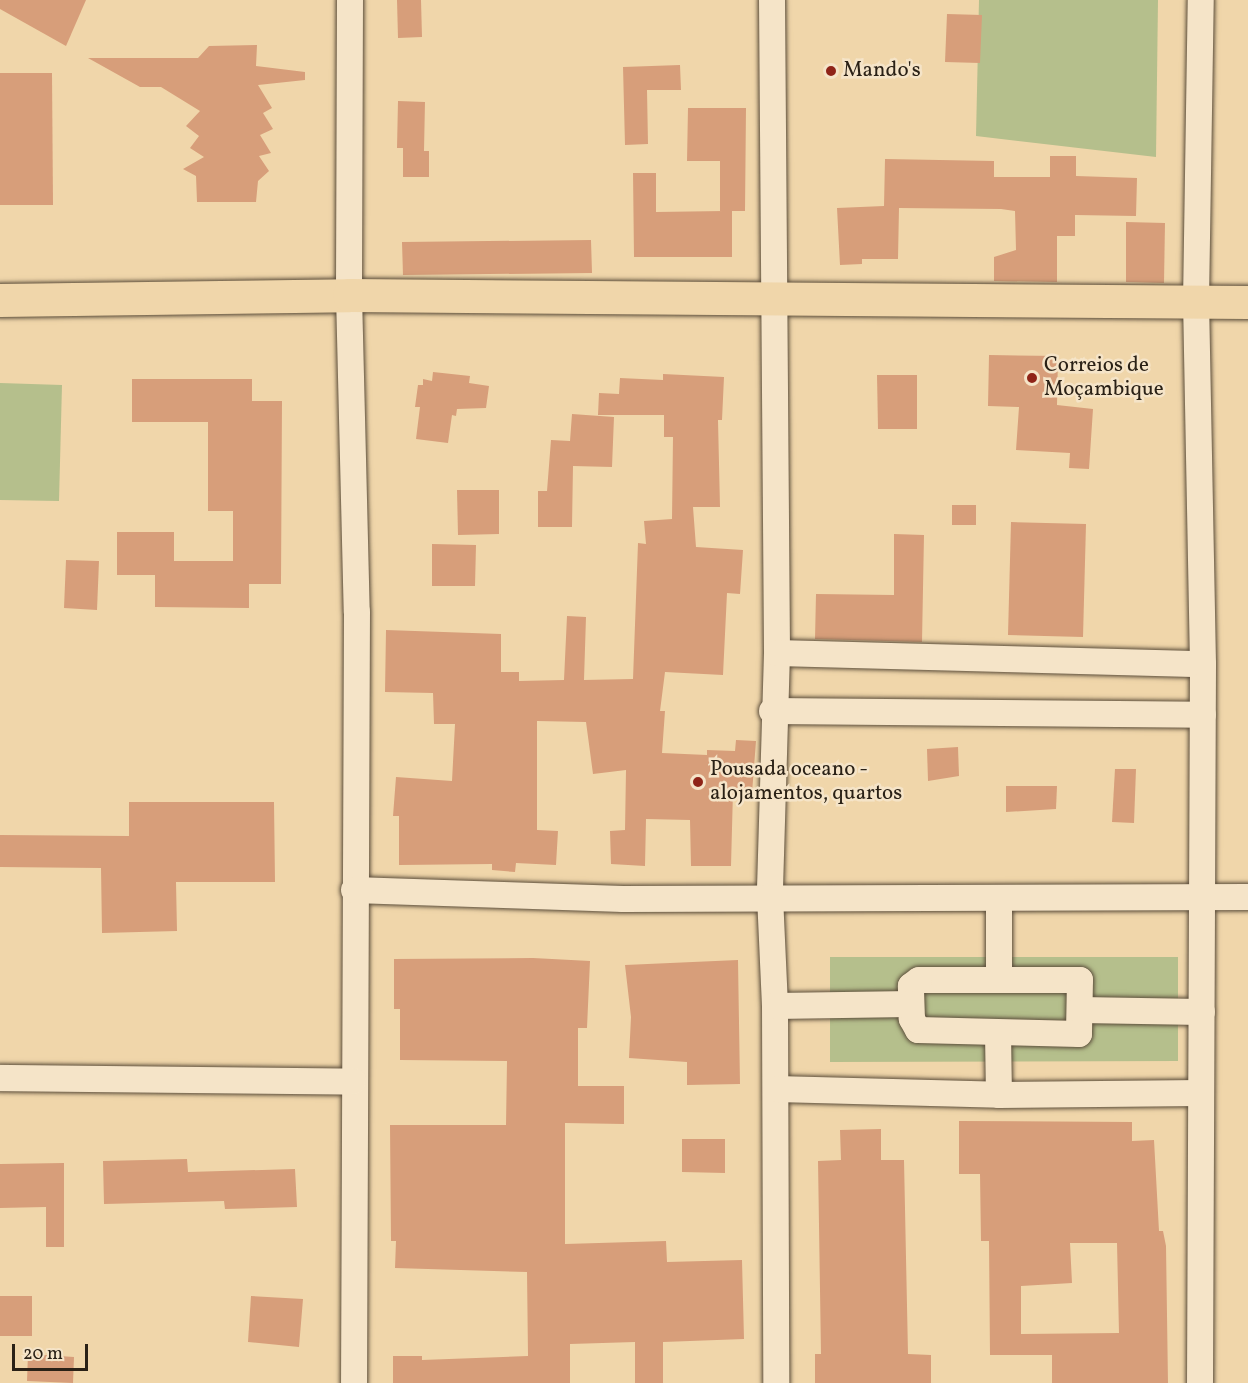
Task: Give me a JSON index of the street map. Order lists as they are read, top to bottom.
{
  "places": ["Mando's", "Correios de Moçambique", "Pousada oceano - alojamentos, quartos"],
  "scale_bar": "20 m"
}
